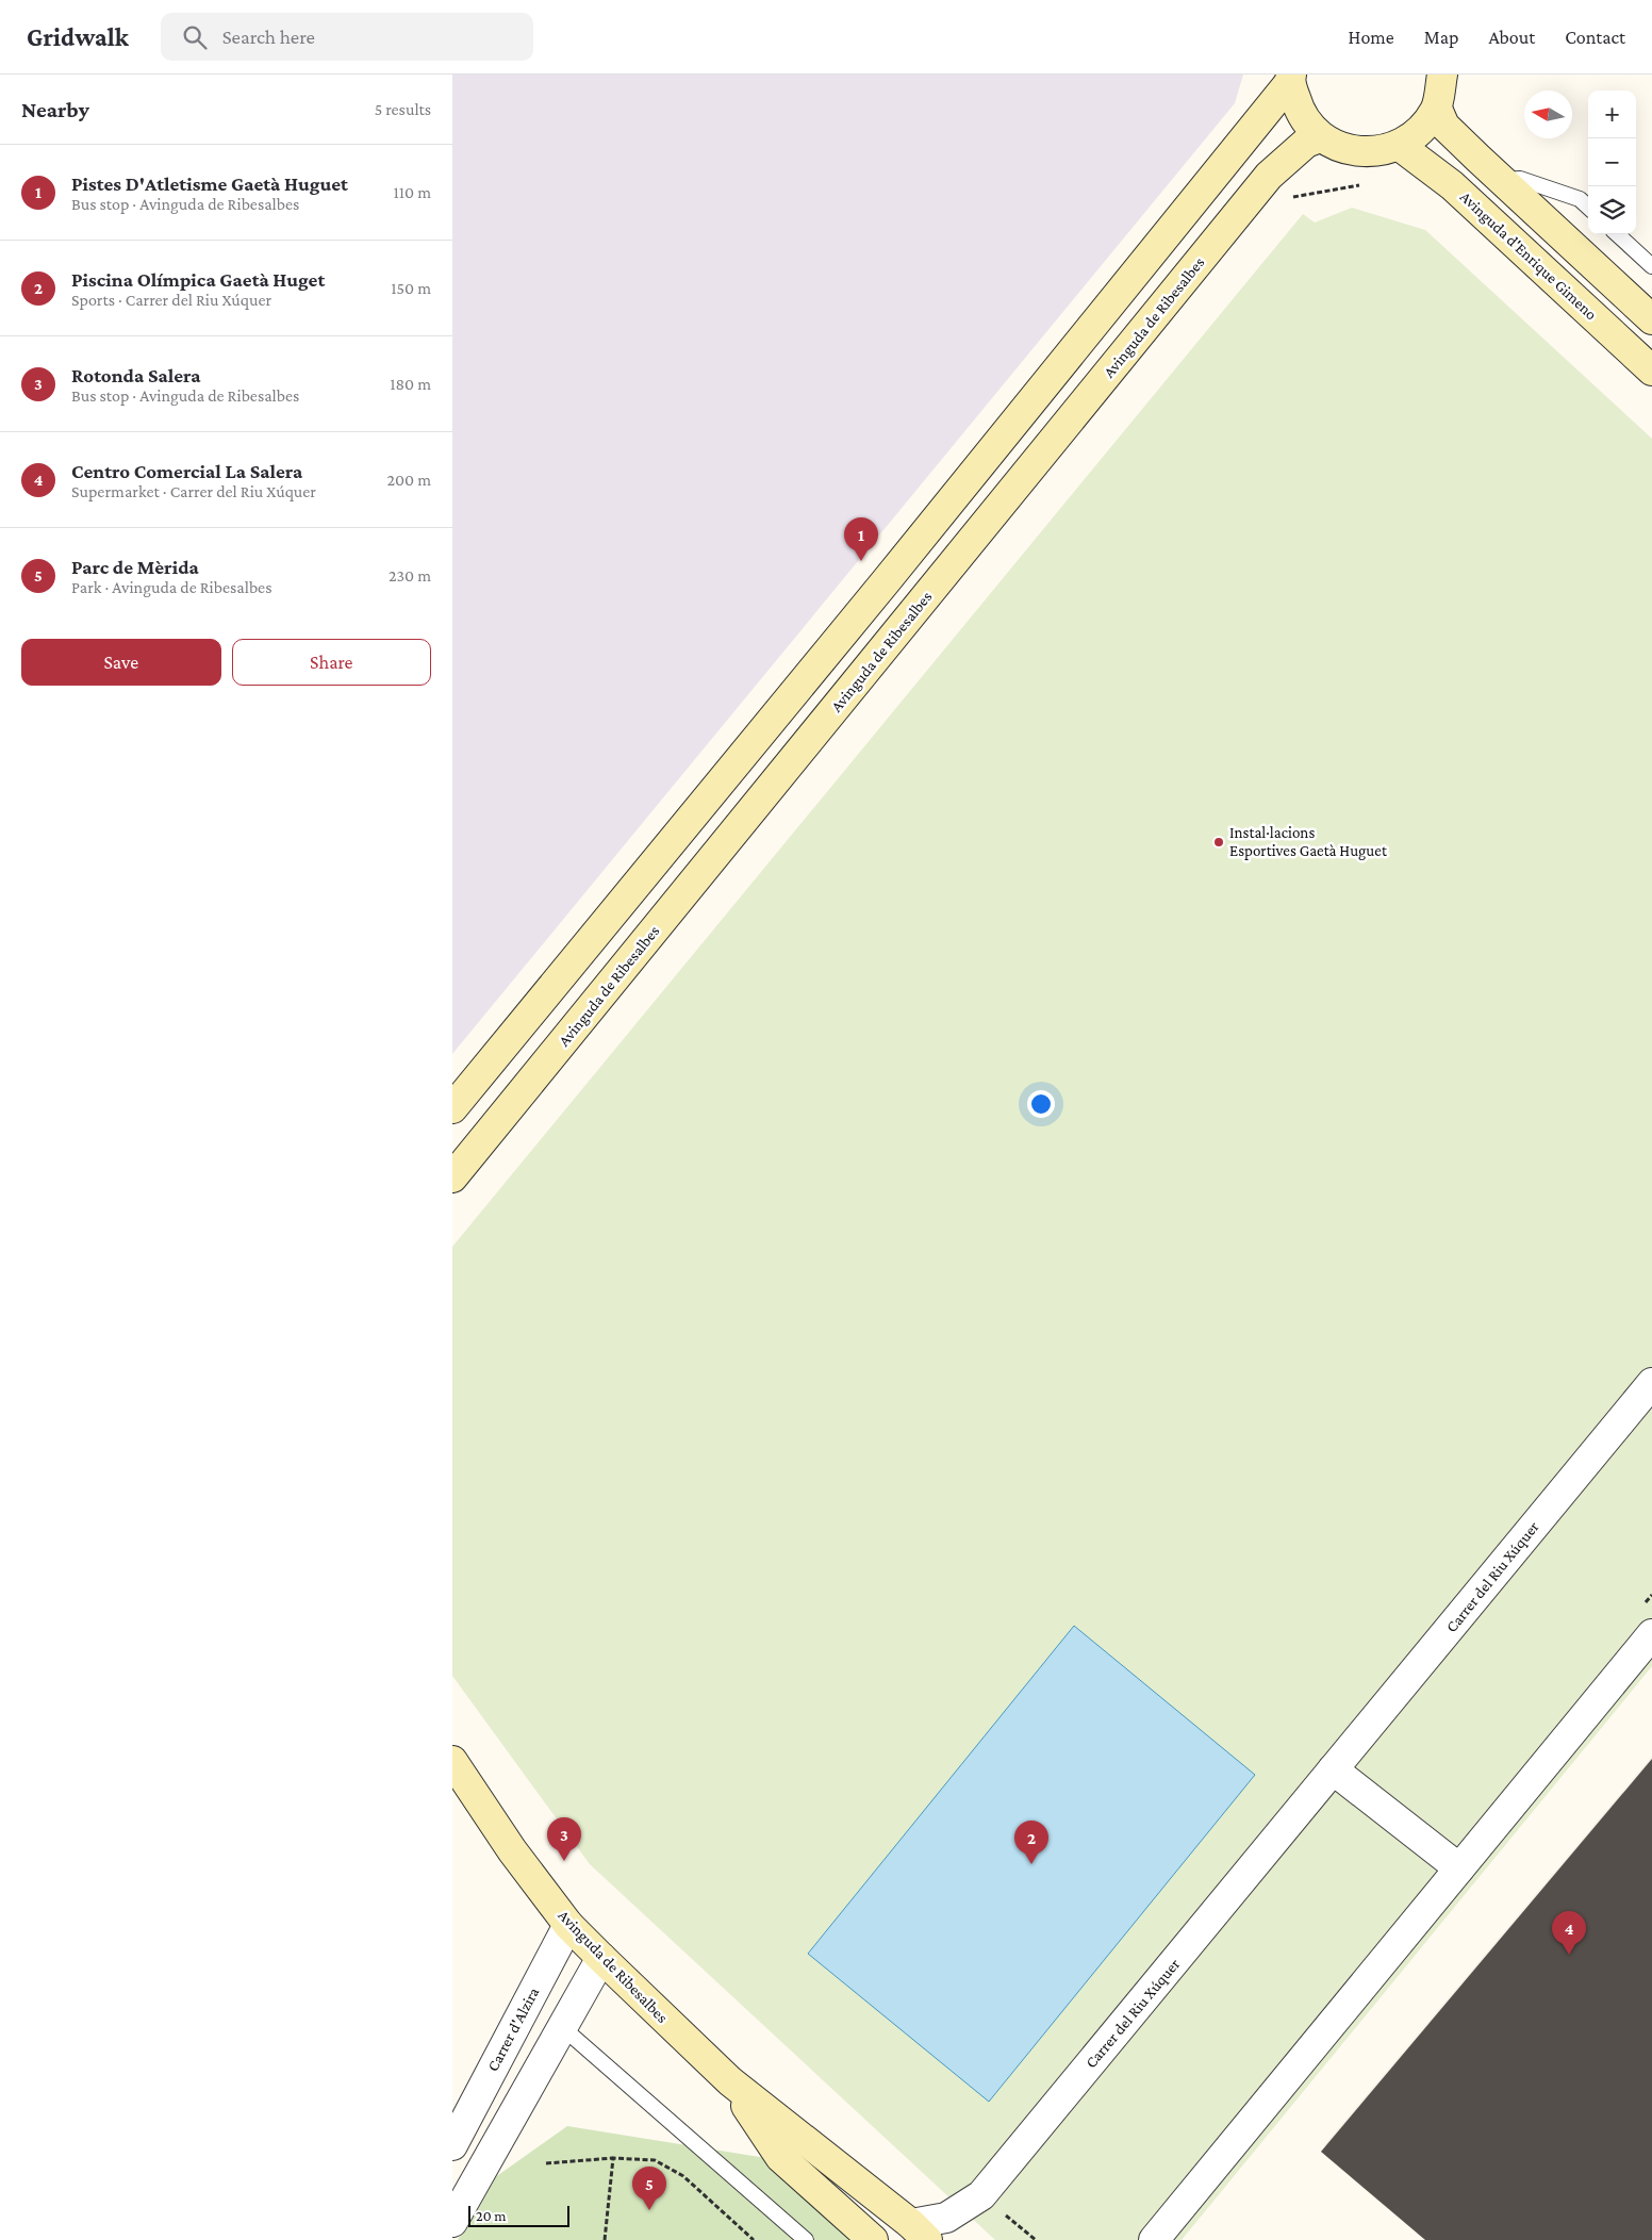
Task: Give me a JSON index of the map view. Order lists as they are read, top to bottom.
{
  "streets": {
    "street": [
      "Avinguda d'Enrique Gimeno",
      "Avinguda de Ribesalbes",
      "Carrer del Riu Xúquer",
      "Carrer d'Alzira"
    ]
  },
  "crossings": [
    ["Avinguda de Ribesalbes", "Carrer del Riu Xúquer"],
    ["Avinguda de Ribesalbes", "Carrer d'Alzira"]
  ],
  "places": ["Instal·lacions Esportives Gaetà Huguet"],
  "scale_bar": "20 m",
  "north": "left",
  "page": {
    "header": "Gridwalk",
    "search": "Search here",
    "nav": [
      "Home",
      "Map",
      "About",
      "Contact"
    ],
    "heading": ["Nearby", "5 results"],
    "map_buttons": ["+", "−"],
    "list": [
      {
        "mark": "1",
        "name": "Pistes D'Atletisme Gaetà Huguet",
        "note": "Bus stop · Avinguda de Ribesalbes",
        "value": "110 m"
      },
      {
        "mark": "2",
        "name": "Piscina Olímpica Gaetà Huget",
        "note": "Sports · Carrer del Riu Xúquer",
        "value": "150 m"
      },
      {
        "mark": "3",
        "name": "Rotonda Salera",
        "note": "Bus stop · Avinguda de Ribesalbes",
        "value": "180 m"
      },
      {
        "mark": "4",
        "name": "Centro Comercial La Salera",
        "note": "Supermarket · Carrer del Riu Xúquer",
        "value": "200 m"
      },
      {
        "mark": "5",
        "name": "Parc de Mèrida",
        "note": "Park · Avinguda de Ribesalbes",
        "value": "230 m"
      }
    ],
    "pins": [
      "1",
      "3",
      "2",
      "4",
      "5"
    ],
    "buttons": ["Save", "Share"],
    "scale": "20 m"
  }
}
